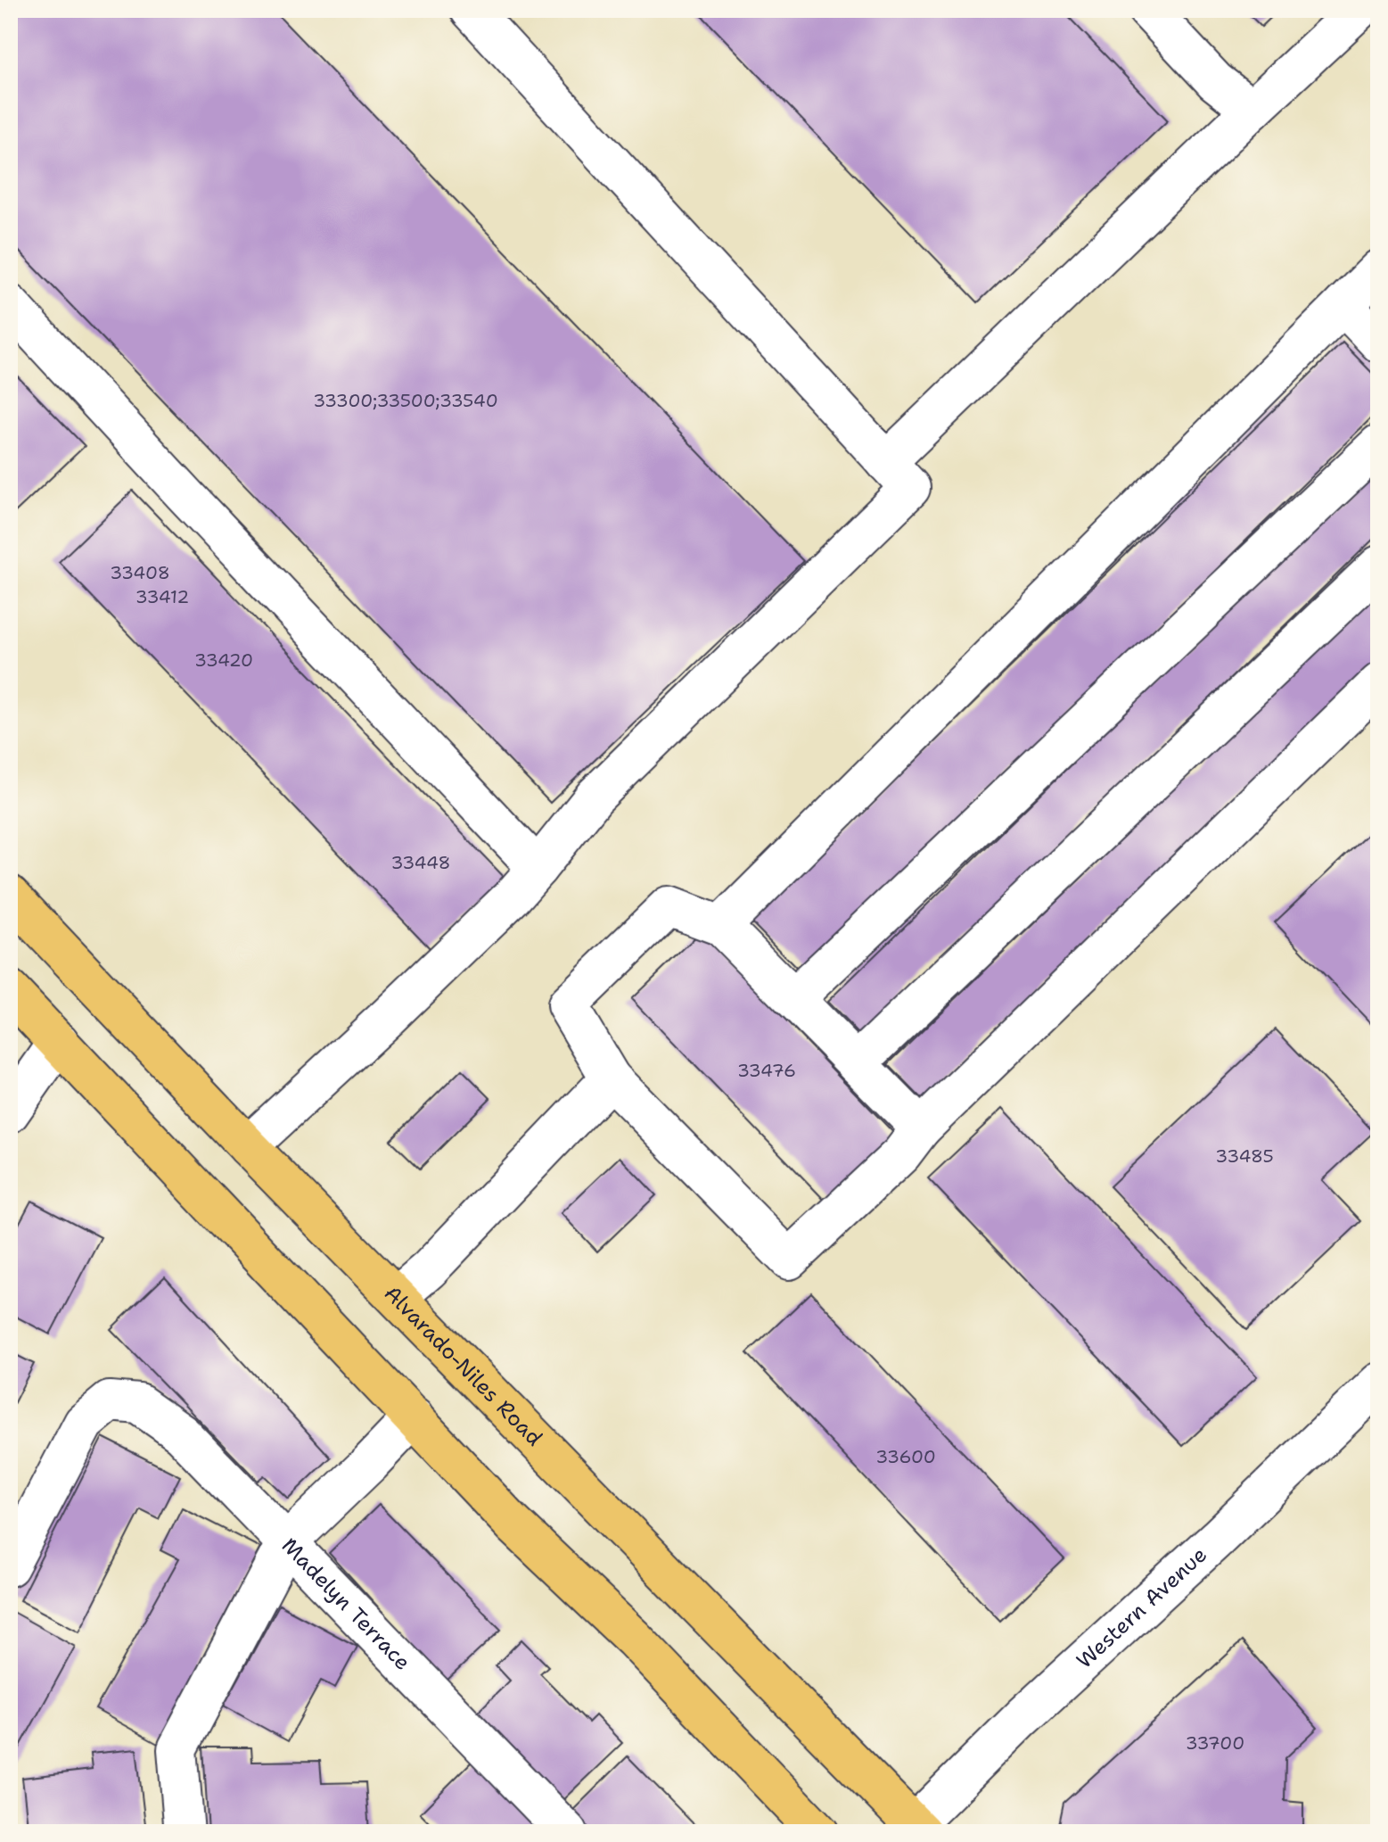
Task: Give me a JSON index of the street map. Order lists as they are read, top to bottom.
{
  "streets": {
    "main road": ["Alvarado-Niles Road"],
    "street": ["Madelyn Terrace", "Western Avenue"]
  },
  "crossings": [
    ["Alvarado-Niles Road", "Western Avenue"]
  ],
  "house_numbers": [
    "33300;33500;33540",
    "33408",
    "33412",
    "33420",
    "33448",
    "33476",
    "33485",
    "33600",
    "33700"
  ]
}
